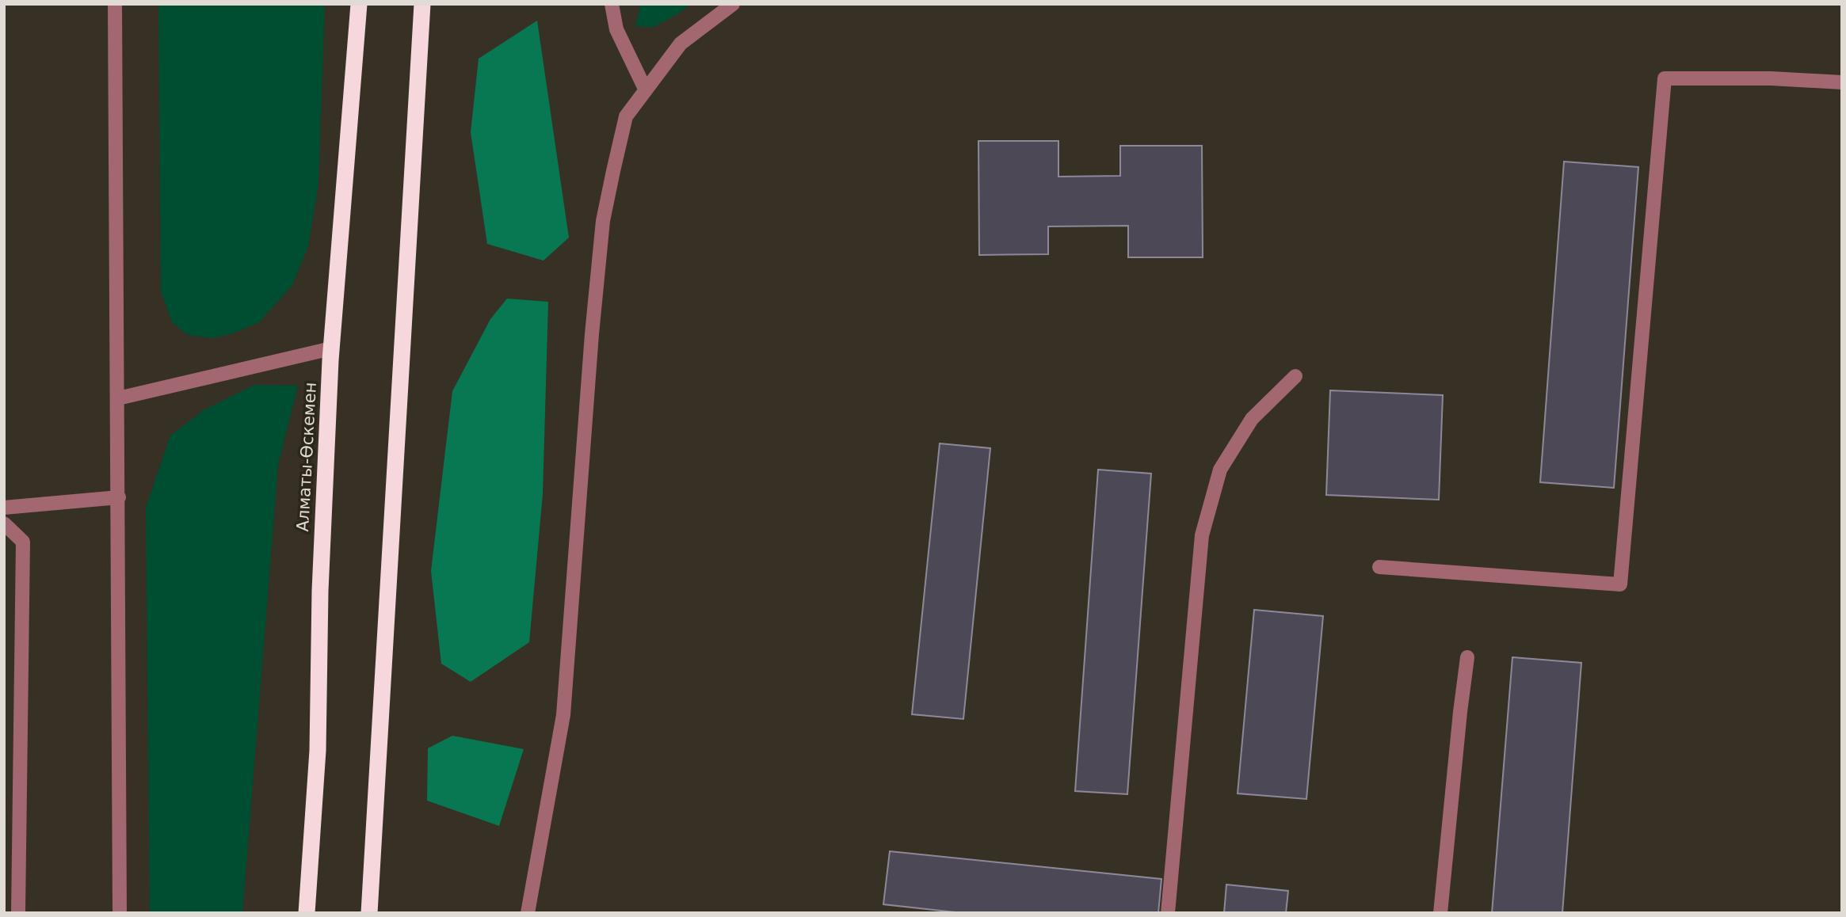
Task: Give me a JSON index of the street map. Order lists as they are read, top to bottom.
{
  "streets": {
    "highway": ["Алматы-Өскемен"]
  }
}
